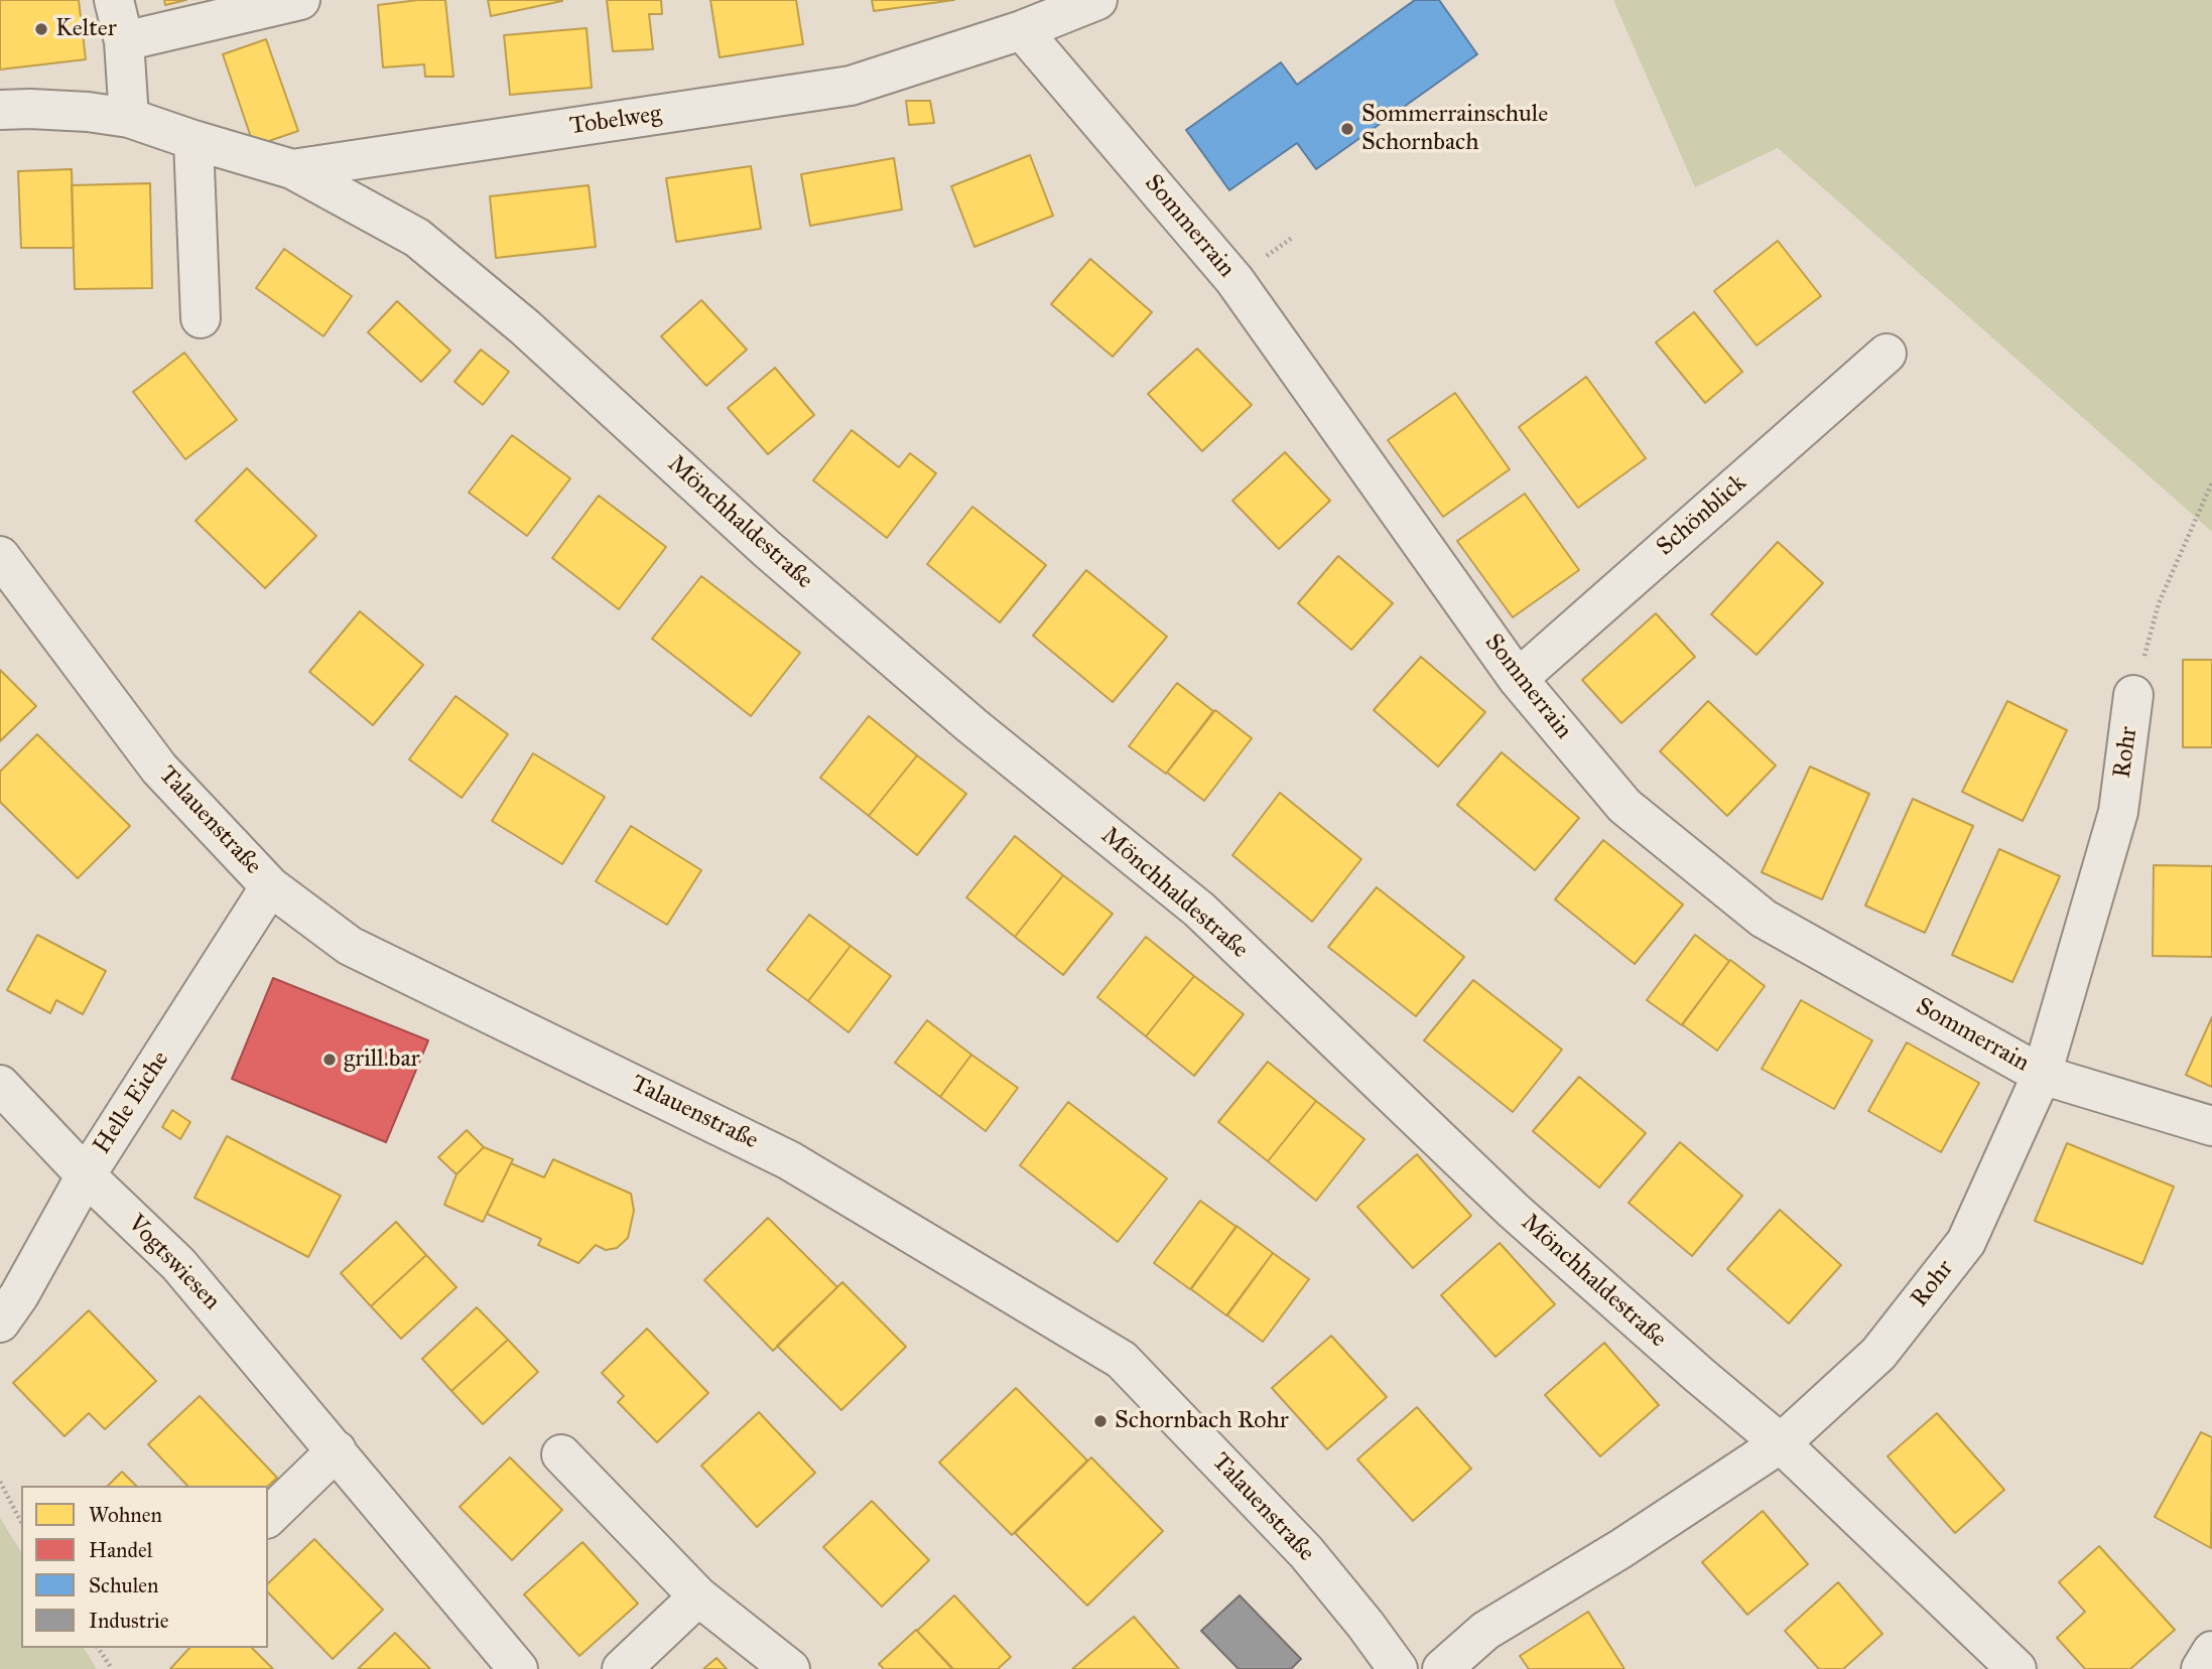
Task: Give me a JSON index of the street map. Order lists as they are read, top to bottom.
{
  "streets": {
    "street": [
      "Tobelweg",
      "Sommerrain",
      "Schönblick",
      "Mönchhaldestraße",
      "Rohr",
      "Talauenstraße",
      "Helle Eiche",
      "Vogtswiesen"
    ]
  },
  "crossings": [
    ["Tobelweg", "Sommerrain"],
    ["Tobelweg", "Mönchhaldestraße"],
    ["Sommerrain", "Schönblick"],
    ["Sommerrain", "Rohr"],
    ["Mönchhaldestraße", "Rohr"],
    ["Talauenstraße", "Helle Eiche"],
    ["Helle Eiche", "Vogtswiesen"]
  ],
  "places": [
    "Kelter",
    "Sommerrainschule Schornbach",
    "grill.bar",
    "Schornbach Rohr"
  ],
  "legend": [
    "Wohnen",
    "Handel",
    "Schulen",
    "Industrie"
  ]
}
